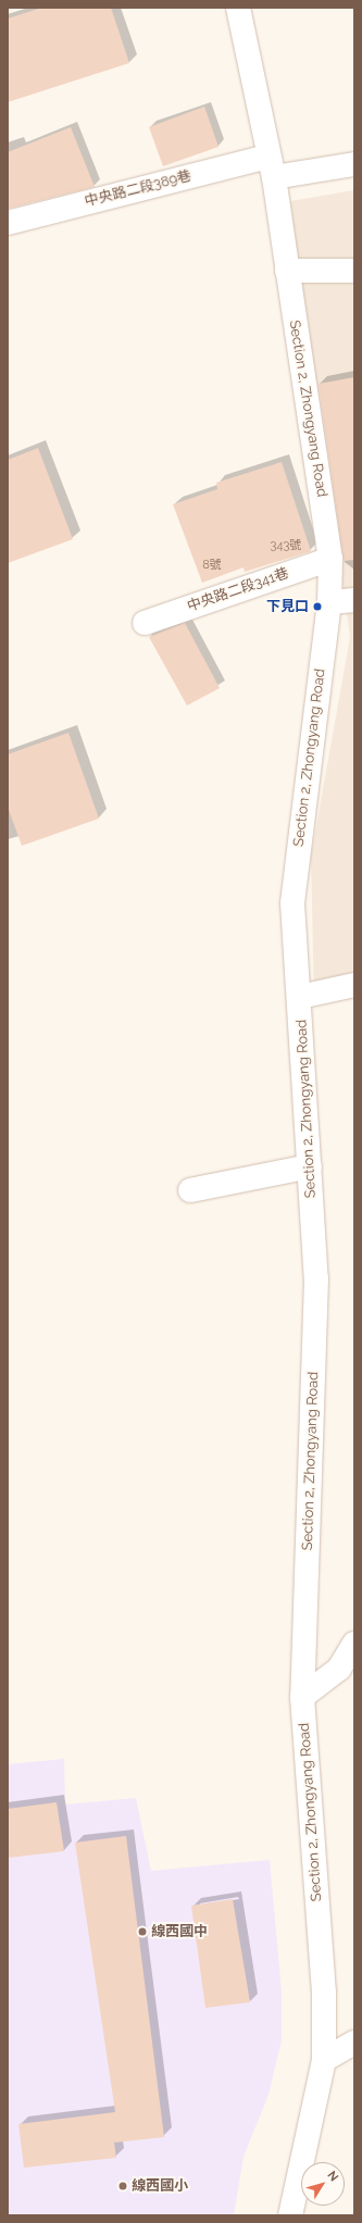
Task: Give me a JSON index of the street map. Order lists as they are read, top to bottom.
{
  "streets": {
    "street": ["中央路二段389巷", "Section 2, Zhongyang Road", "中央路二段341巷"]
  },
  "crossings": [
    ["中央路二段389巷", "Section 2, Zhongyang Road"],
    ["Section 2, Zhongyang Road", "中央路二段341巷"]
  ],
  "places": ["下見口", "線西國中", "線西國小"],
  "house_numbers": ["343號", "8號"],
  "north": "top right"
}
